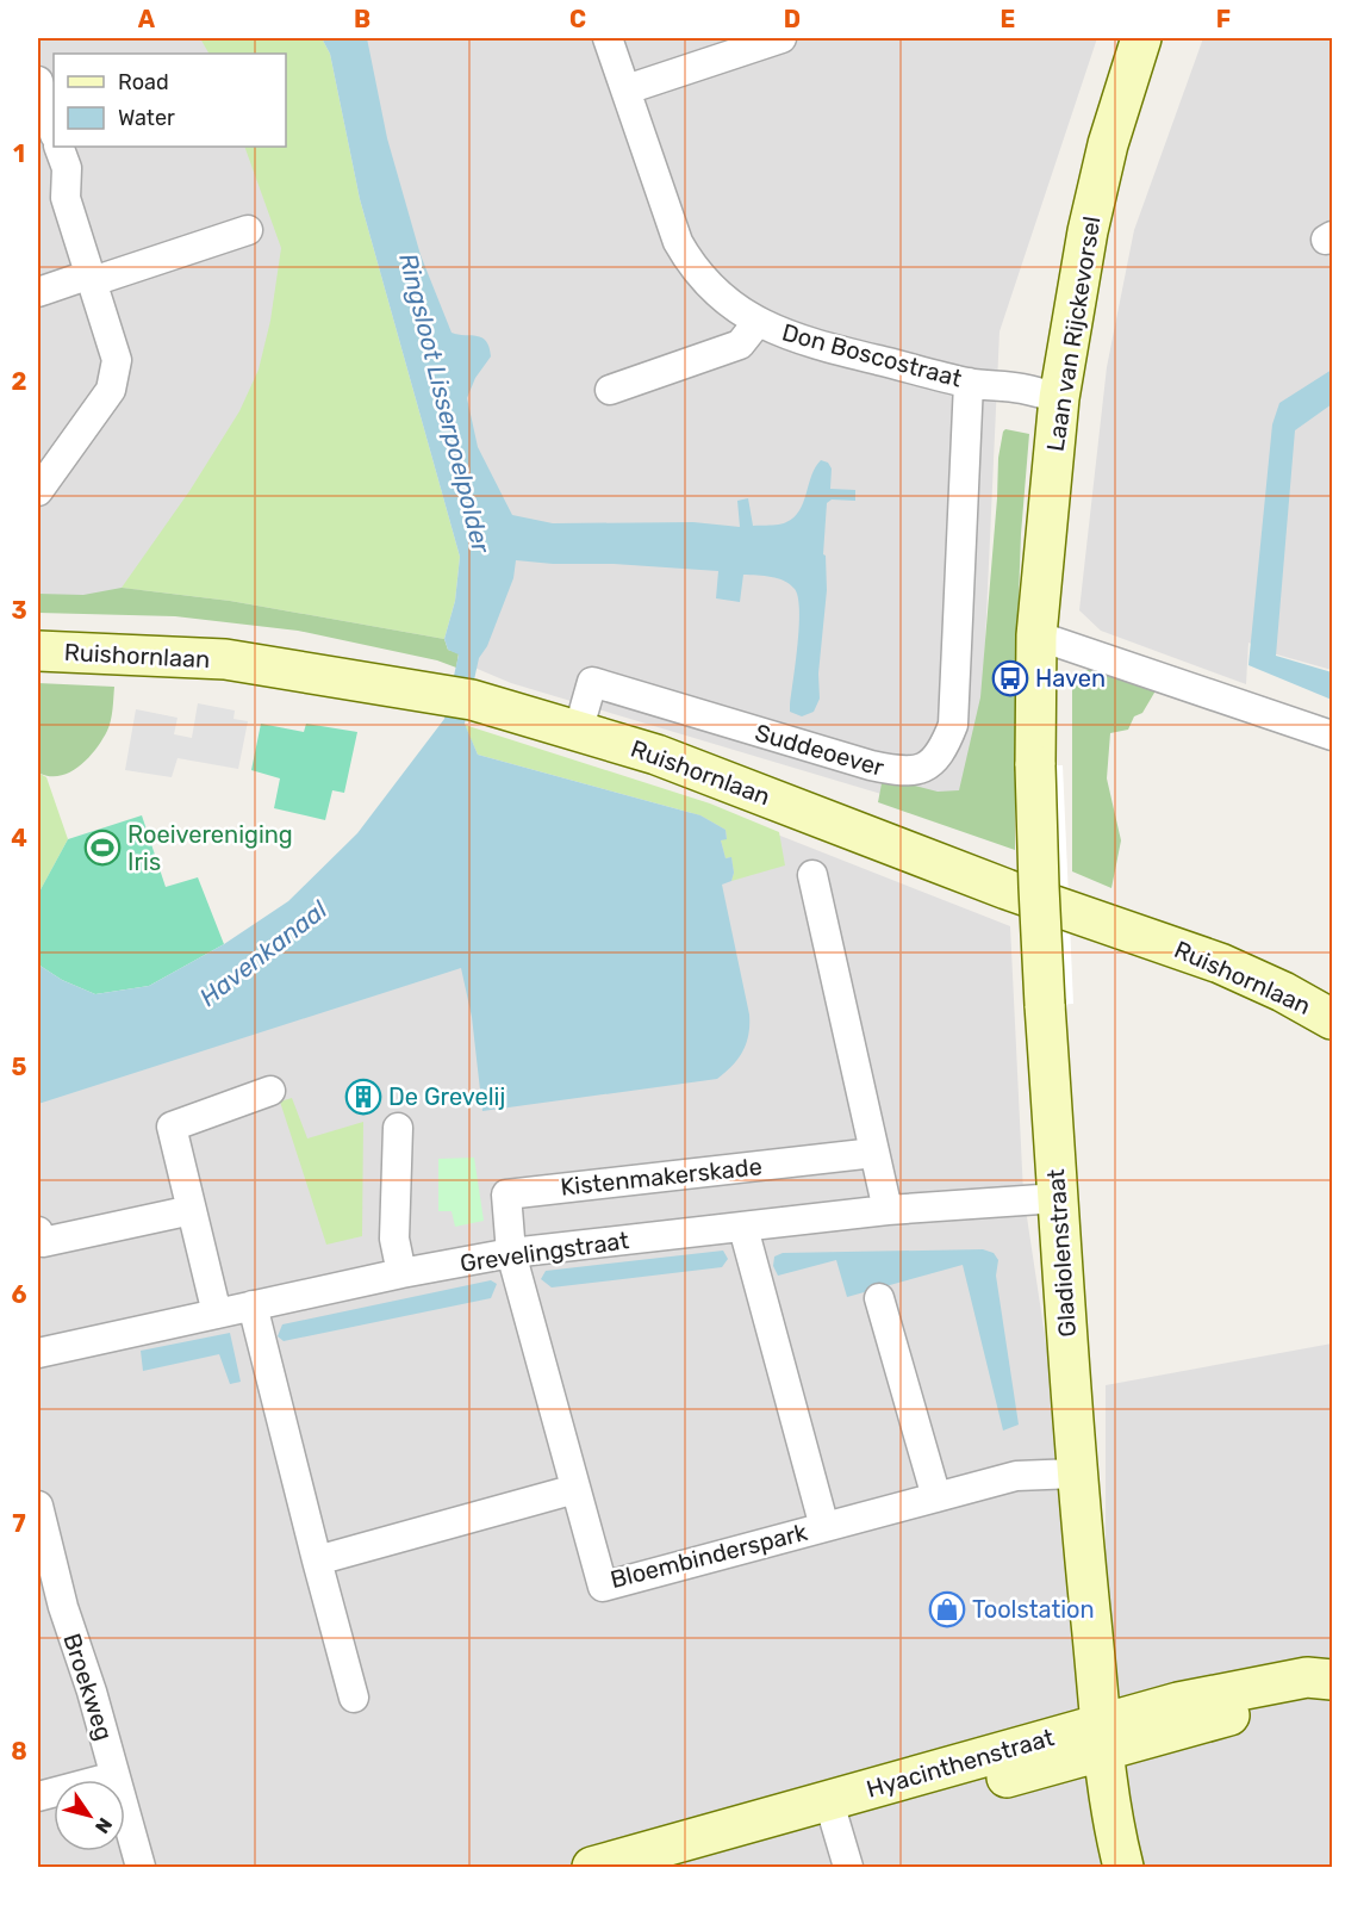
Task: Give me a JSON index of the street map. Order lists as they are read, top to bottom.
{
  "streets": {
    "main road": [
      "Laan van Rijckevorsel",
      "Ruishornlaan",
      "Gladiolenstraat",
      "Hyacinthenstraat"
    ],
    "street": [
      "Don Boscostraat",
      "Suddeoever",
      "Kistenmakerskade",
      "Grevelingstraat",
      "Bloembinderspark",
      "Broekweg"
    ]
  },
  "crossings": [
    ["Laan van Rijckevorsel", "Don Boscostraat"],
    ["Laan van Rijckevorsel", "Gladiolenstraat"],
    ["Don Boscostraat", "Suddeoever"],
    ["Ruishornlaan", "Suddeoever"],
    ["Kistenmakerskade", "Grevelingstraat"],
    ["Kistenmakerskade", "Bloembinderspark"],
    ["Grevelingstraat", "Gladiolenstraat"],
    ["Grevelingstraat", "Bloembinderspark"],
    ["Gladiolenstraat", "Bloembinderspark"],
    ["Gladiolenstraat", "Hyacinthenstraat"]
  ],
  "water": ["Ringsloot Lisserpoelpolder", "Havenkanaal"],
  "places": {
    "bus stop": ["Haven"],
    "sports": ["Roeivereniging Iris"],
    "building": ["De Grevelij"],
    "shop": ["Toolstation"]
  },
  "legend": ["Road", "Water"],
  "north": "bottom right",
  "grid": {
    "columns": [
      "A",
      "B",
      "C",
      "D",
      "E",
      "F"
    ],
    "rows": [
      "1",
      "2",
      "3",
      "4",
      "5",
      "6",
      "7",
      "8"
    ]
  }
}
